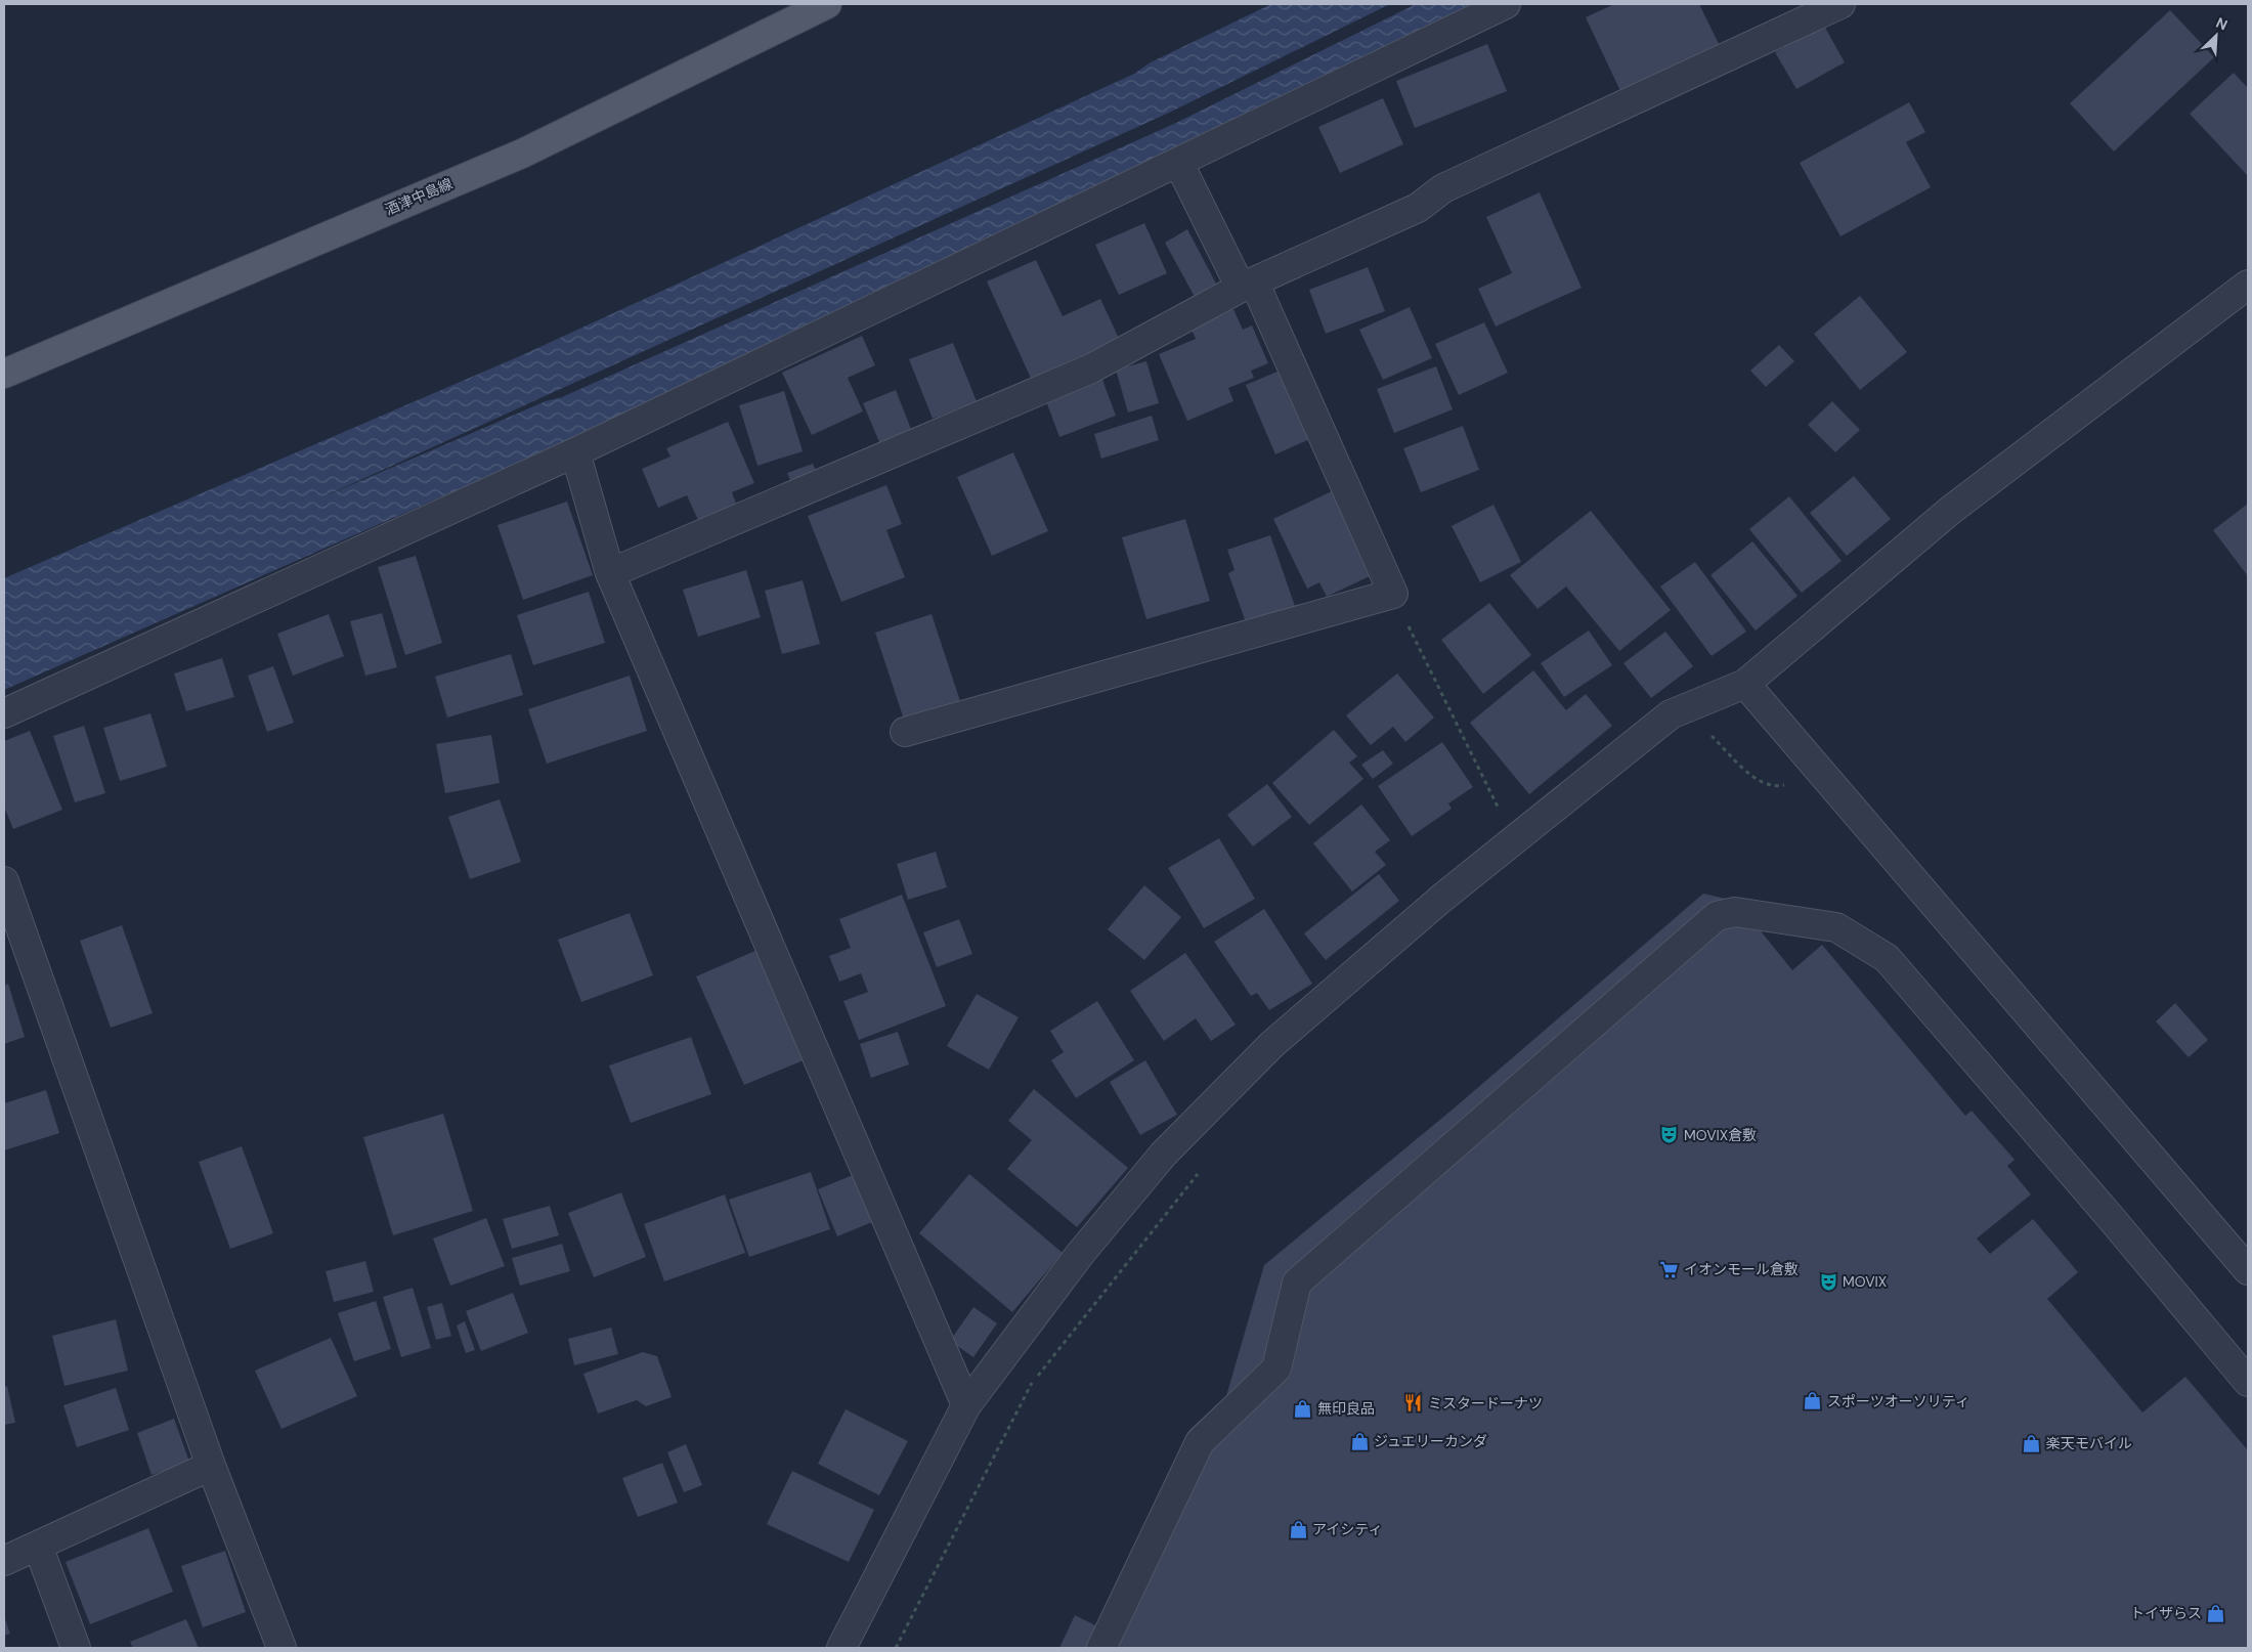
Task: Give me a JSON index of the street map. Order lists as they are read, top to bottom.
{
  "streets": {
    "main road": ["酒津中島線"]
  },
  "places": {
    "theatre": ["MOVIX倉敷", "MOVIX"],
    "supermarket": ["イオンモール倉敷"],
    "shop": [
      "スポーツオーソリティ",
      "無印良品",
      "ジュエリーカンダ",
      "楽天モバイル",
      "アイシティ",
      "トイザらス"
    ],
    "restaurant": ["ミスタードーナツ"]
  },
  "north": "top right"
}
